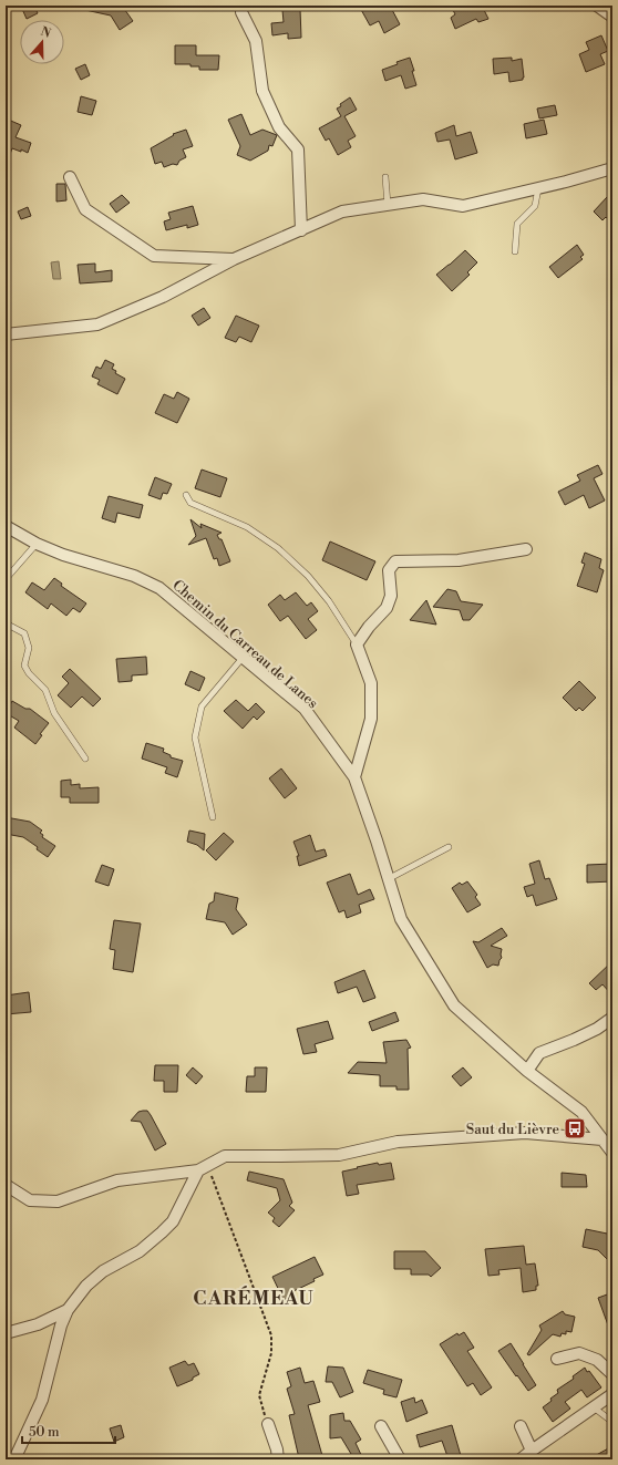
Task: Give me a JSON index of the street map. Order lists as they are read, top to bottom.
{
  "streets": {
    "street": ["Chemin du Carreau de Lanes"]
  },
  "districts": ["CARÉMEAU"],
  "places": {
    "bus stop": ["Saut du Lièvre"]
  },
  "scale_bar": "50 m",
  "north": "top"
}
